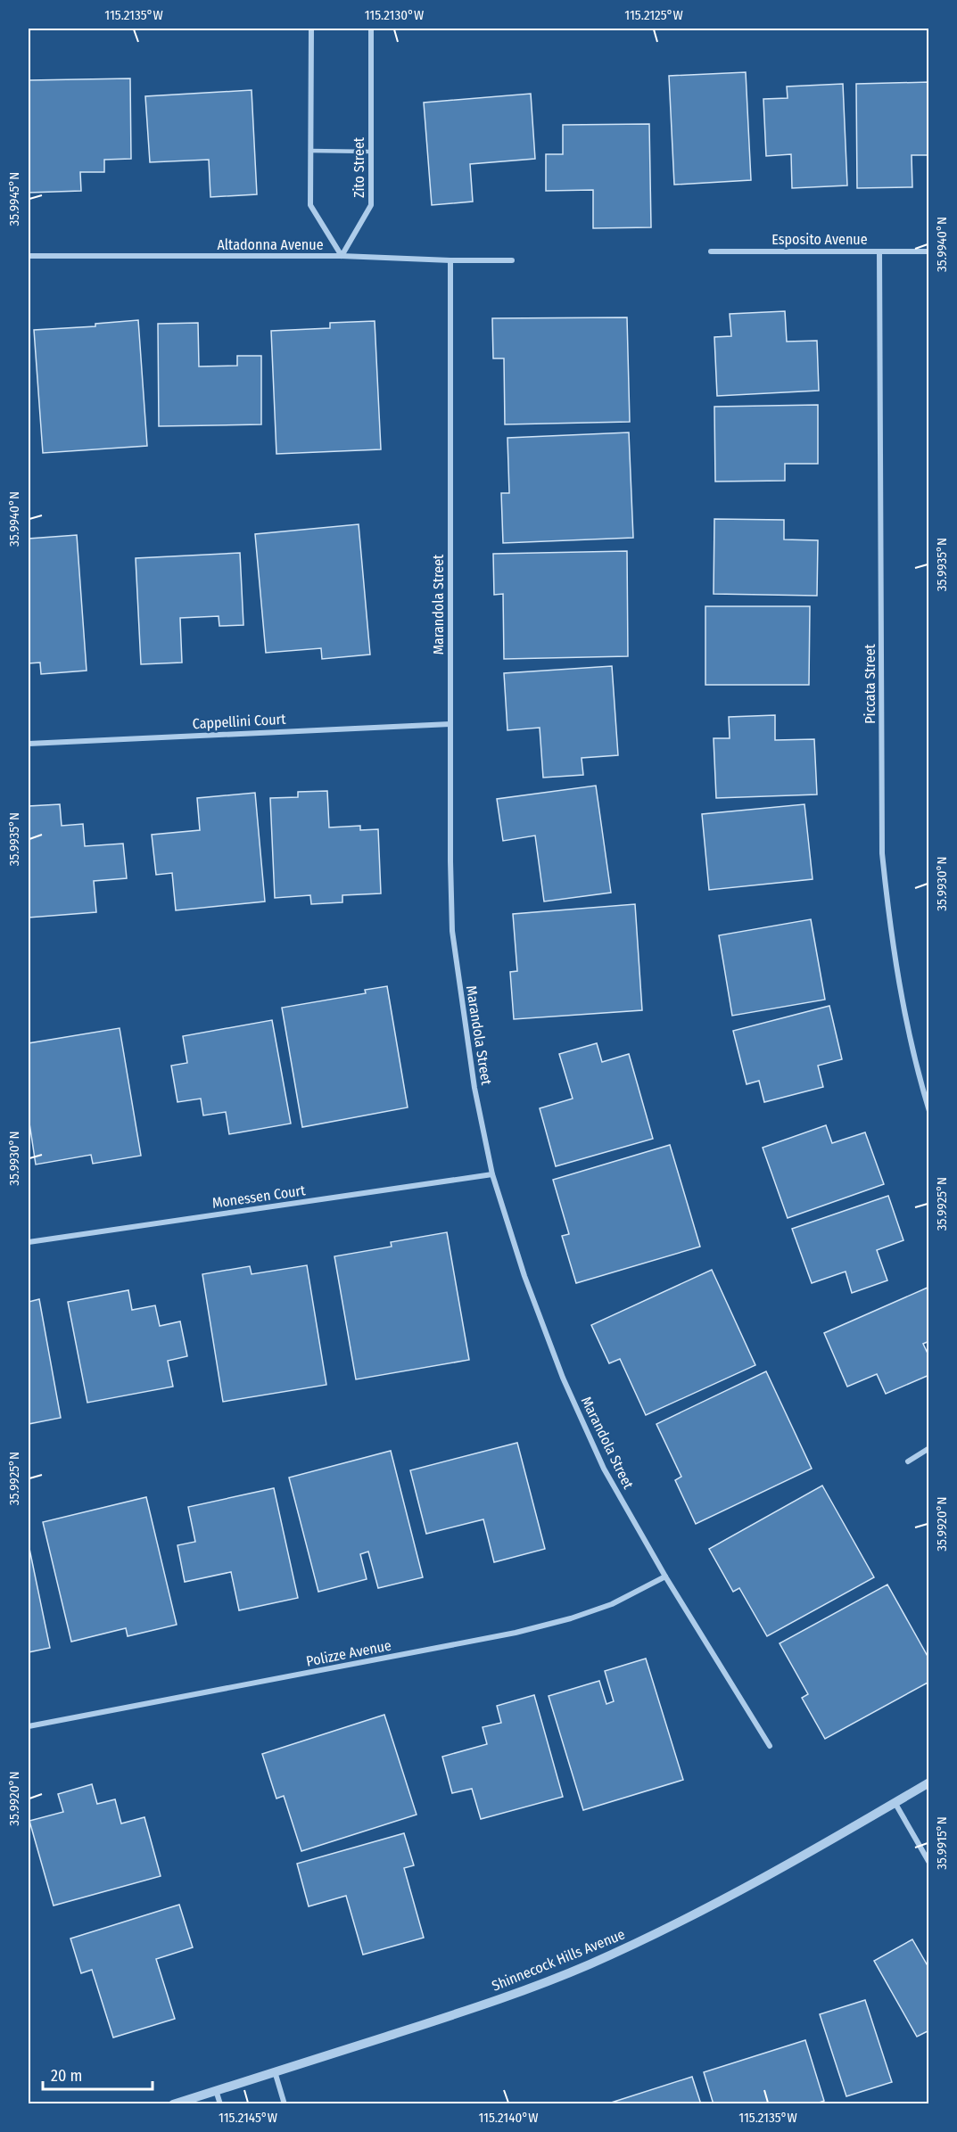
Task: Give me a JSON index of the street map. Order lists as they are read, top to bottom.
{
  "streets": {
    "street": [
      "Zito Street",
      "Esposito Avenue",
      "Altadonna Avenue",
      "Marandola Street",
      "Piccata Street",
      "Cappellini Court",
      "Monessen Court",
      "Polizze Avenue",
      "Shinnecock Hills Avenue"
    ]
  },
  "crossings": [
    ["Zito Street", "Altadonna Avenue"],
    ["Esposito Avenue", "Piccata Street"],
    ["Altadonna Avenue", "Marandola Street"],
    ["Marandola Street", "Cappellini Court"],
    ["Marandola Street", "Monessen Court"],
    ["Marandola Street", "Polizze Avenue"]
  ],
  "scale_bar": "20 m",
  "coordinates": [
    "115.2135°W",
    "115.2130°W",
    "115.2125°W",
    "35.9945°N",
    "35.9940°N",
    "35.9935°N",
    "35.9930°N",
    "35.9925°N",
    "35.9920°N",
    "35.9915°N",
    "115.2145°W",
    "115.2140°W"
  ]
}
